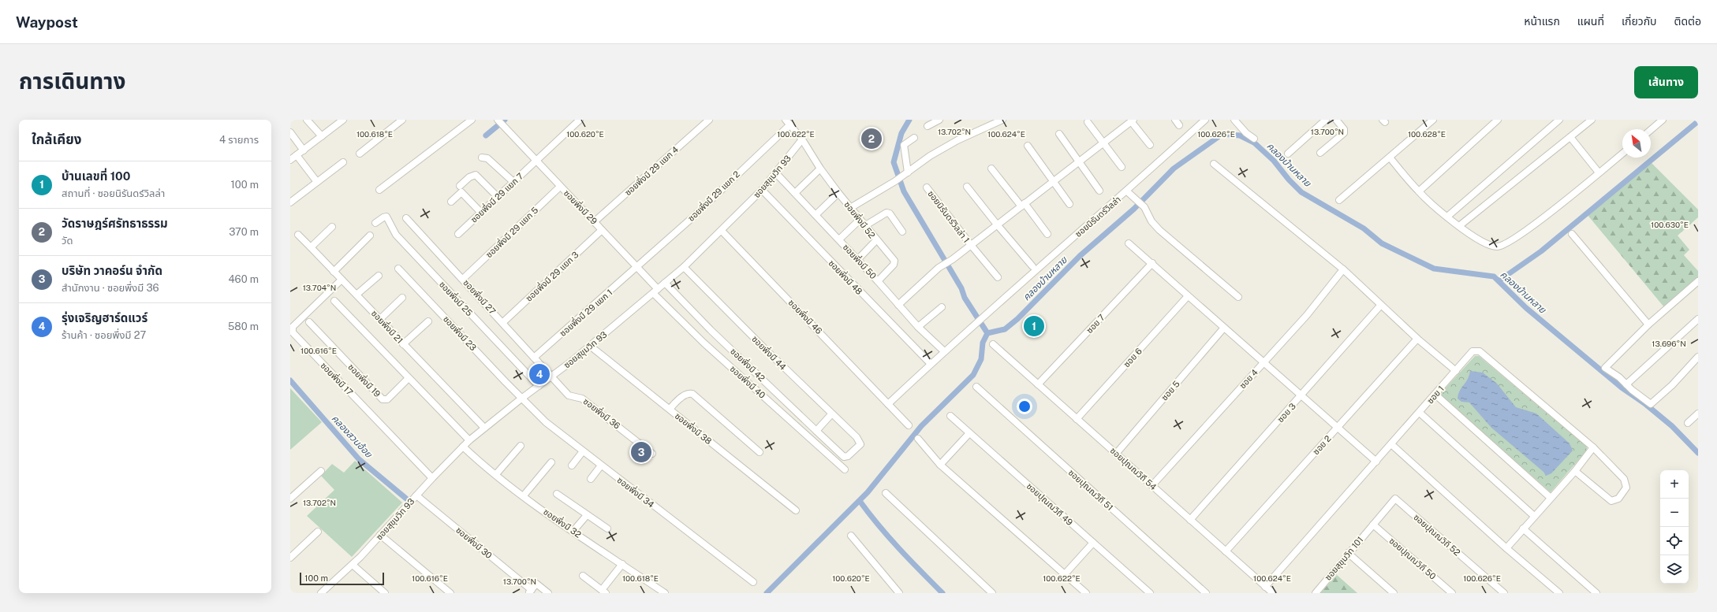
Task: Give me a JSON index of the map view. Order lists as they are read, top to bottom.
{
  "streets": {
    "street": [
      "ซอยพึ่งมี 29 แยก 4",
      "ซอยสุขุมวิท 93",
      "ซอยพึ่งมี 29 แยก 2",
      "ซอยพึ่งมี 29 แยก 7",
      "ซอยพึ่งมี 29",
      "ซอยนิรันดร์วิลล่า 1",
      "ซอยนิรันดร์วิลล่า",
      "ซอยพึ่งมี 52",
      "ซอยพึ่งมี 29 แยก 5",
      "ซอยพึ่งมี 50",
      "ซอยพึ่งมี 29 แยก 3",
      "ซอยพึ่งมี 48",
      "ซอยพึ่งมี 27",
      "ซอยพึ่งมี 25",
      "ซอยพึ่งมี 29 แยก 1",
      "ซอยพึ่งมี 46",
      "ซอย 7",
      "ซอยพึ่งมี 21",
      "ซอยพึ่งมี 23",
      "ซอยพึ่งมี 44",
      "ซอย 6",
      "ซอยพึ่งมี 42",
      "ซอยพึ่งมี 17",
      "ซอย 4",
      "ซอยพึ่งมี 19",
      "ซอยพึ่งมี 40",
      "ซอย 5",
      "ซอย 1",
      "ซอย 3",
      "ซอยพึ่งมี 36",
      "ซอยพึ่งมี 38",
      "ซอย 2",
      "ซอยปุณณวิถี 54",
      "ซอยปุณณวิถี 51",
      "ซอยพึ่งมี 34",
      "ซอยปุณณวิถี 49",
      "ซอยพึ่งมี 32",
      "ซอยปุณณวิถี 52",
      "ซอยพึ่งมี 30",
      "ซอยสุขุมวิท 101",
      "ซอยปุณณวิถี 50"
    ]
  },
  "crossings": [
    ["ซอยพึ่งมี 29 แยก 4", "ซอยพึ่งมี 29"],
    ["ซอยสุขุมวิท 93", "ซอยพึ่งมี 29"],
    ["ซอยสุขุมวิท 93", "ซอยพึ่งมี 52"],
    ["ซอยสุขุมวิท 93", "ซอยพึ่งมี 50"],
    ["ซอยสุขุมวิท 93", "ซอยพึ่งมี 48"],
    ["ซอยสุขุมวิท 93", "ซอยพึ่งมี 27"],
    ["ซอยสุขุมวิท 93", "ซอยพึ่งมี 25"],
    ["ซอยสุขุมวิท 93", "ซอยพึ่งมี 46"],
    ["ซอยสุขุมวิท 93", "ซอยพึ่งมี 21"],
    ["ซอยสุขุมวิท 93", "ซอยพึ่งมี 23"],
    ["ซอยสุขุมวิท 93", "ซอยพึ่งมี 44"],
    ["ซอยสุขุมวิท 93", "ซอยพึ่งมี 42"],
    ["ซอยสุขุมวิท 93", "ซอยพึ่งมี 17"],
    ["ซอยสุขุมวิท 93", "ซอยพึ่งมี 40"],
    ["ซอยสุขุมวิท 93", "ซอยพึ่งมี 36"],
    ["ซอยสุขุมวิท 93", "ซอยพึ่งมี 38"],
    ["ซอยสุขุมวิท 93", "ซอยพึ่งมี 34"],
    ["ซอยสุขุมวิท 93", "ซอยพึ่งมี 32"],
    ["ซอยสุขุมวิท 93", "ซอยพึ่งมี 30"],
    ["ซอยพึ่งมี 29 แยก 2", "ซอยพึ่งมี 29"],
    ["ซอยพึ่งมี 29 แยก 2", "ซอยพึ่งมี 52"],
    ["ซอยพึ่งมี 29 แยก 2", "ซอยพึ่งมี 29 แยก 1"],
    ["ซอยพึ่งมี 29 แยก 7", "ซอยพึ่งมี 29"],
    ["ซอยพึ่งมี 29", "ซอยพึ่งมี 29 แยก 5"],
    ["ซอยพึ่งมี 29", "ซอยพึ่งมี 29 แยก 3"],
    ["ซอยพึ่งมี 29", "ซอยพึ่งมี 29 แยก 1"],
    ["ซอยพึ่งมี 29", "ซอยพึ่งมี 40"],
    ["ซอยนิรันดร์วิลล่า", "ซอยพึ่งมี 50"],
    ["ซอยนิรันดร์วิลล่า", "ซอยพึ่งมี 48"],
    ["ซอยนิรันดร์วิลล่า", "ซอยพึ่งมี 46"],
    ["ซอยพึ่งมี 52", "ซอยพึ่งมี 50"],
    ["ซอยพึ่งมี 29 แยก 5", "ซอยพึ่งมี 27"],
    ["ซอยพึ่งมี 29 แยก 3", "ซอยพึ่งมี 27"],
    ["ซอยพึ่งมี 27", "ซอยพึ่งมี 29 แยก 1"],
    ["ซอยพึ่งมี 27", "ซอยพึ่งมี 36"],
    ["ซอย 7", "ซอยปุณณวิถี 54"],
    ["ซอยพึ่งมี 21", "ซอยพึ่งมี 17"],
    ["ซอยพึ่งมี 23", "ซอยพึ่งมี 34"],
    ["ซอยพึ่งมี 44", "ซอยพึ่งมี 42"],
    ["ซอย 6", "ซอยปุณณวิถี 54"],
    ["ซอย 4", "ซอยปุณณวิถี 54"],
    ["ซอย 5", "ซอยปุณณวิถี 54"],
    ["ซอย 1", "ซอยปุณณวิถี 54"],
    ["ซอย 3", "ซอยปุณณวิถี 54"],
    ["ซอย 2", "ซอยปุณณวิถี 54"],
    ["ซอยปุณณวิถี 52", "ซอยสุขุมวิท 101"],
    ["ซอยปุณณวิถี 52", "ซอยปุณณวิถี 50"],
    ["ซอยสุขุมวิท 101", "ซอยปุณณวิถี 50"]
  ],
  "water": ["คลองบ้านหลาย", "คลองสวนอ้อย"],
  "scale_bar": "100 m",
  "north": "top left",
  "page": {
    "header": "Waypost",
    "nav": [
      "หน้าแรก",
      "แผนที่",
      "เกี่ยวกับ",
      "ติดต่อ"
    ],
    "title": "การเดินทาง",
    "buttons": "เส้นทาง",
    "heading": ["ใกล้เคียง", "4 รายการ"],
    "pins": [
      "2",
      "1",
      "4",
      "3"
    ],
    "list": [
      {
        "mark": "1",
        "name": "บ้านเลขที่ 100",
        "note": "สถานที่ · ซอยนิรันดร์วิลล่า",
        "value": "100 m"
      },
      {
        "mark": "2",
        "name": "วัดราษฎร์ศรัทธาธรรม",
        "note": "วัด",
        "value": "370 m"
      },
      {
        "mark": "3",
        "name": "บริษัท วาคอร์น จำกัด",
        "note": "สำนักงาน · ซอยพึ่งมี 36",
        "value": "460 m"
      },
      {
        "mark": "4",
        "name": "รุ่งเจริญฮาร์ดแวร์",
        "note": "ร้านค้า · ซอยพึ่งมี 27",
        "value": "580 m"
      }
    ],
    "map_buttons": ["+", "−"],
    "scale": "100 m"
  },
  "coordinates": [
    "13.702°N",
    "13.700°N",
    "100.620°E",
    "100.624°E",
    "100.618°E",
    "100.622°E",
    "100.626°E",
    "100.628°E",
    "100.630°E",
    "13.704°N",
    "13.696°N",
    "100.616°E"
  ]
}
